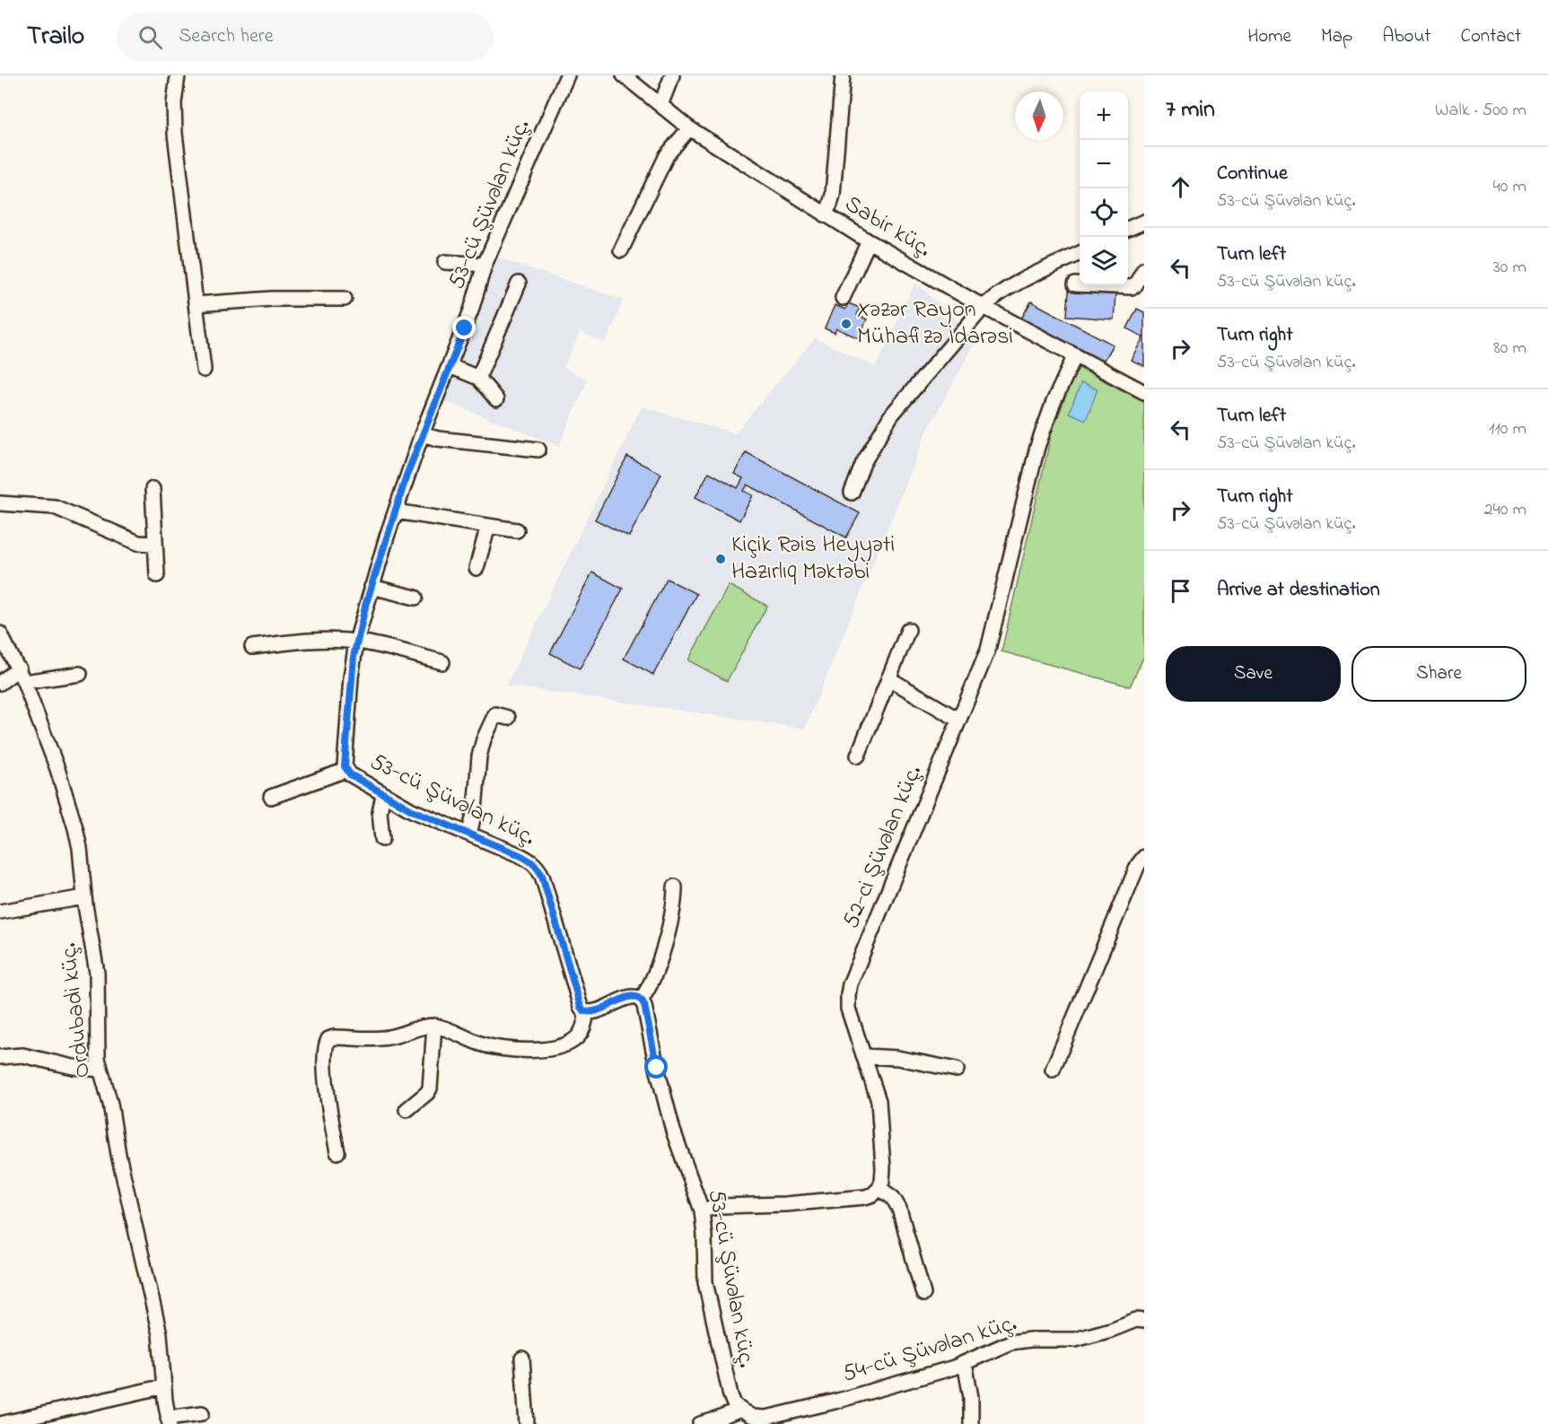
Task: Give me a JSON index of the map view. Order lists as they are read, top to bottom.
{
  "streets": {
    "street": [
      "53-cü Şüvəlan küç.",
      "Sabir küç.",
      "52-ci Şüvəlan küç.",
      "Ordubadi küç.",
      "54-cü Şüvəlan küç."
    ]
  },
  "crossings": [
    ["53-cü Şüvəlan küç.", "54-cü Şüvəlan küç."],
    ["Sabir küç.", "52-ci Şüvəlan küç."]
  ],
  "places": ["Xəzər Rayon Mühafizə İdarəsi", "Kiçik Rəis Heyyəti Hazırlıq Məktəbi"],
  "north": "bottom",
  "page": {
    "header": "Trailo",
    "search": "Search here",
    "nav": [
      "Home",
      "Map",
      "About",
      "Contact"
    ],
    "heading": ["7 min", "Walk · 500 m"],
    "map_buttons": ["+", "−"],
    "list": [
      ["Continue", "53-cü Şüvəlan küç.", "40 m"],
      ["Turn left", "53-cü Şüvəlan küç.", "30 m"],
      ["Turn right", "53-cü Şüvəlan küç.", "80 m"],
      ["Turn left", "53-cü Şüvəlan küç.", "110 m"],
      ["Turn right", "53-cü Şüvəlan küç.", "240 m"],
      "Arrive at destination"
    ],
    "buttons": ["Save", "Share"]
  }
}
